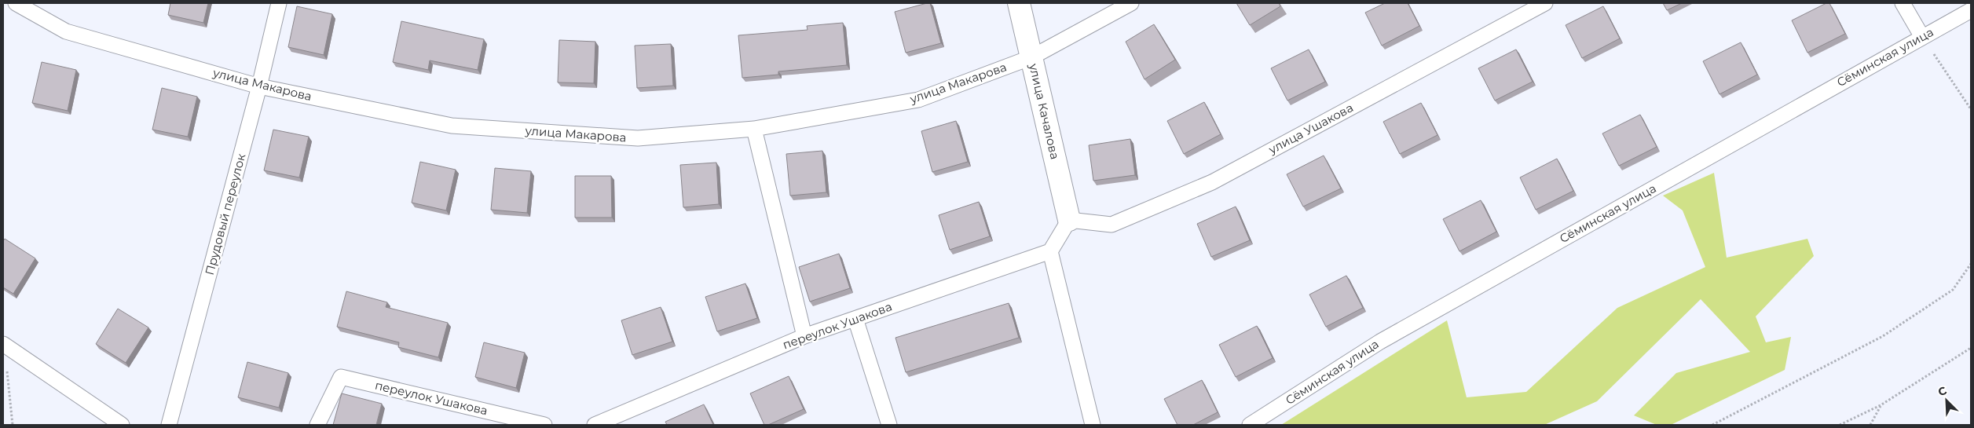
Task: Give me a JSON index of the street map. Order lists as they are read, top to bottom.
{
  "streets": {
    "street": ["улица Качалова"],
    "lane": [
      "Сёминская улица",
      "улица Макарова",
      "улица Ушакова",
      "Прудовый переулок",
      "переулок Ушакова"
    ]
  },
  "crossings": [
    ["улица Макарова", "улица Качалова"],
    ["улица Макарова", "Прудовый переулок"],
    ["улица Качалова", "улица Ушакова"]
  ],
  "north": "top left"
}
